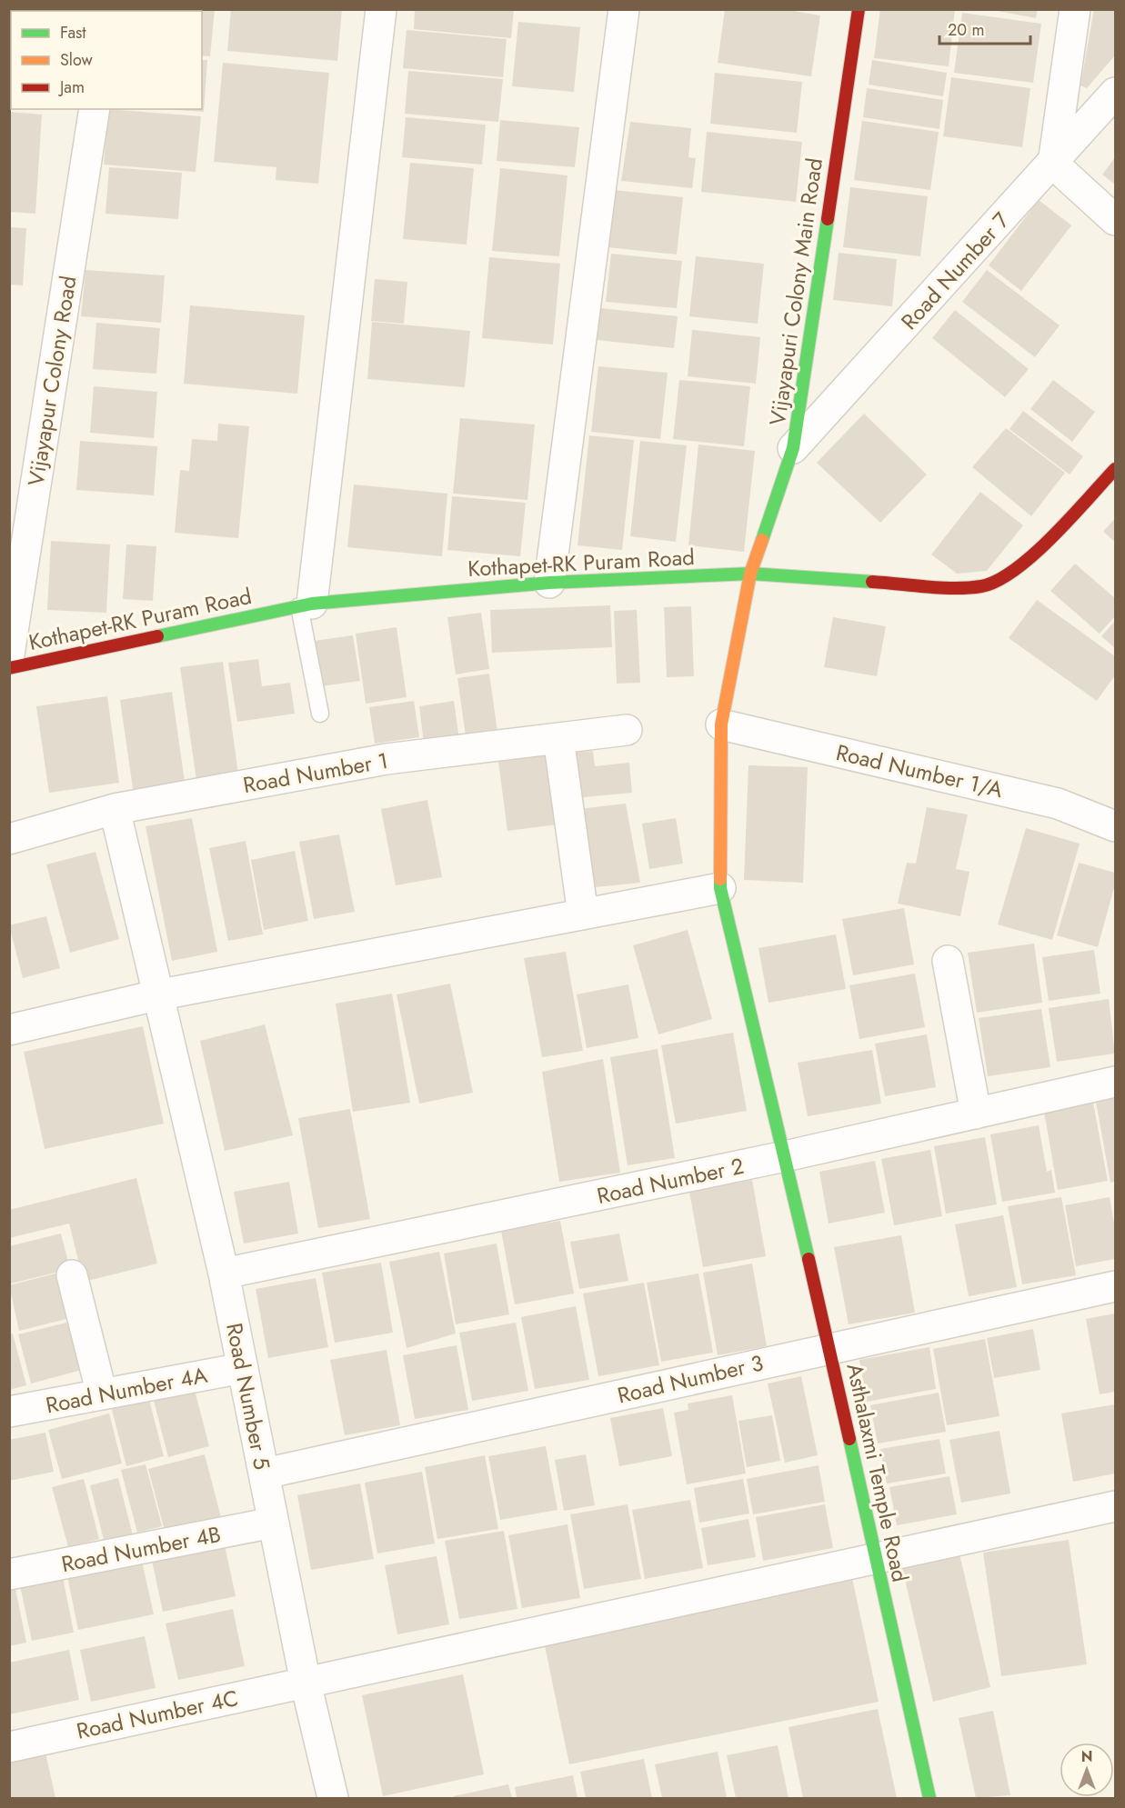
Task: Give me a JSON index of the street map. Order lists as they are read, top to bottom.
{
  "streets": {
    "street": [
      "Road Number 7",
      "Vijayapuri Colony Main Road",
      "Vijayapur Colony Road",
      "Kothapet-RK Puram Road",
      "Road Number 1/A",
      "Road Number 1",
      "Road Number 2",
      "Road Number 3",
      "Road Number 4A",
      "Road Number 5",
      "Asthalaxmi Temple Road",
      "Road Number 4B",
      "Road Number 4C"
    ]
  },
  "crossings": [
    ["Road Number 7", "Vijayapuri Colony Main Road"],
    ["Vijayapuri Colony Main Road", "Kothapet-RK Puram Road"],
    ["Vijayapuri Colony Main Road", "Road Number 1/A"],
    ["Vijayapuri Colony Main Road", "Asthalaxmi Temple Road"],
    ["Road Number 1", "Road Number 5"],
    ["Road Number 2", "Road Number 5"],
    ["Road Number 2", "Asthalaxmi Temple Road"],
    ["Road Number 3", "Road Number 5"],
    ["Road Number 3", "Asthalaxmi Temple Road"],
    ["Road Number 4A", "Road Number 5"],
    ["Road Number 5", "Road Number 4B"],
    ["Road Number 5", "Road Number 4C"],
    ["Asthalaxmi Temple Road", "Road Number 4C"]
  ],
  "legend": ["Fast", "Slow", "Jam"],
  "scale_bar": "20 m",
  "north": "top"
}
